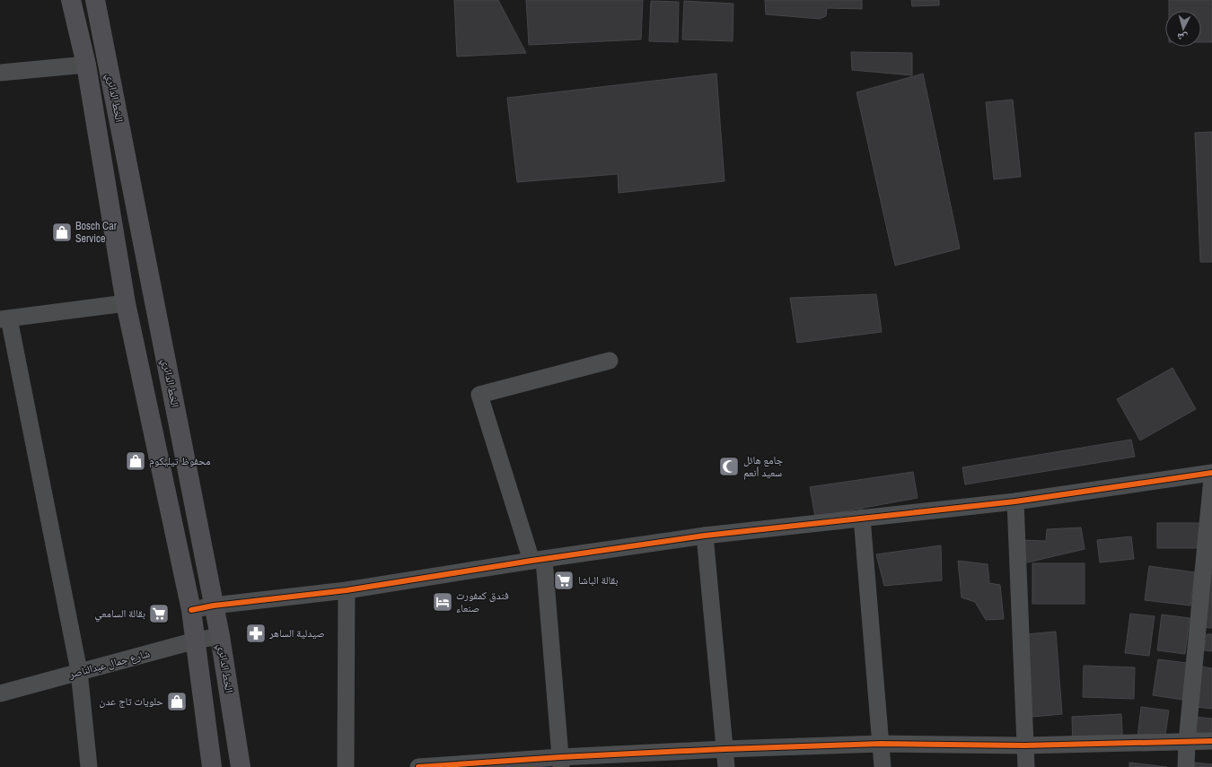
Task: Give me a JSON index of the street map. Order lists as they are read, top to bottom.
{
  "streets": {
    "main road": ["الخط الدائري"],
    "street": ["شارع جمال عبدالناصر"]
  },
  "crossings": [
    ["الخط الدائري", "شارع جمال عبدالناصر"]
  ],
  "places": {
    "shop": ["Bosch Car Service", "محفوظ تيليكوم", "حلويات تاج عدن"],
    "mosque": ["جامع هائل سعيد أنعم"],
    "supermarket": ["بقالة الباشا", "بقالة السامعي"],
    "hotel": ["فندق كمفورت صنعاء"],
    "pharmacy": ["صيدلية الساهر"]
  },
  "north": "bottom"
}
